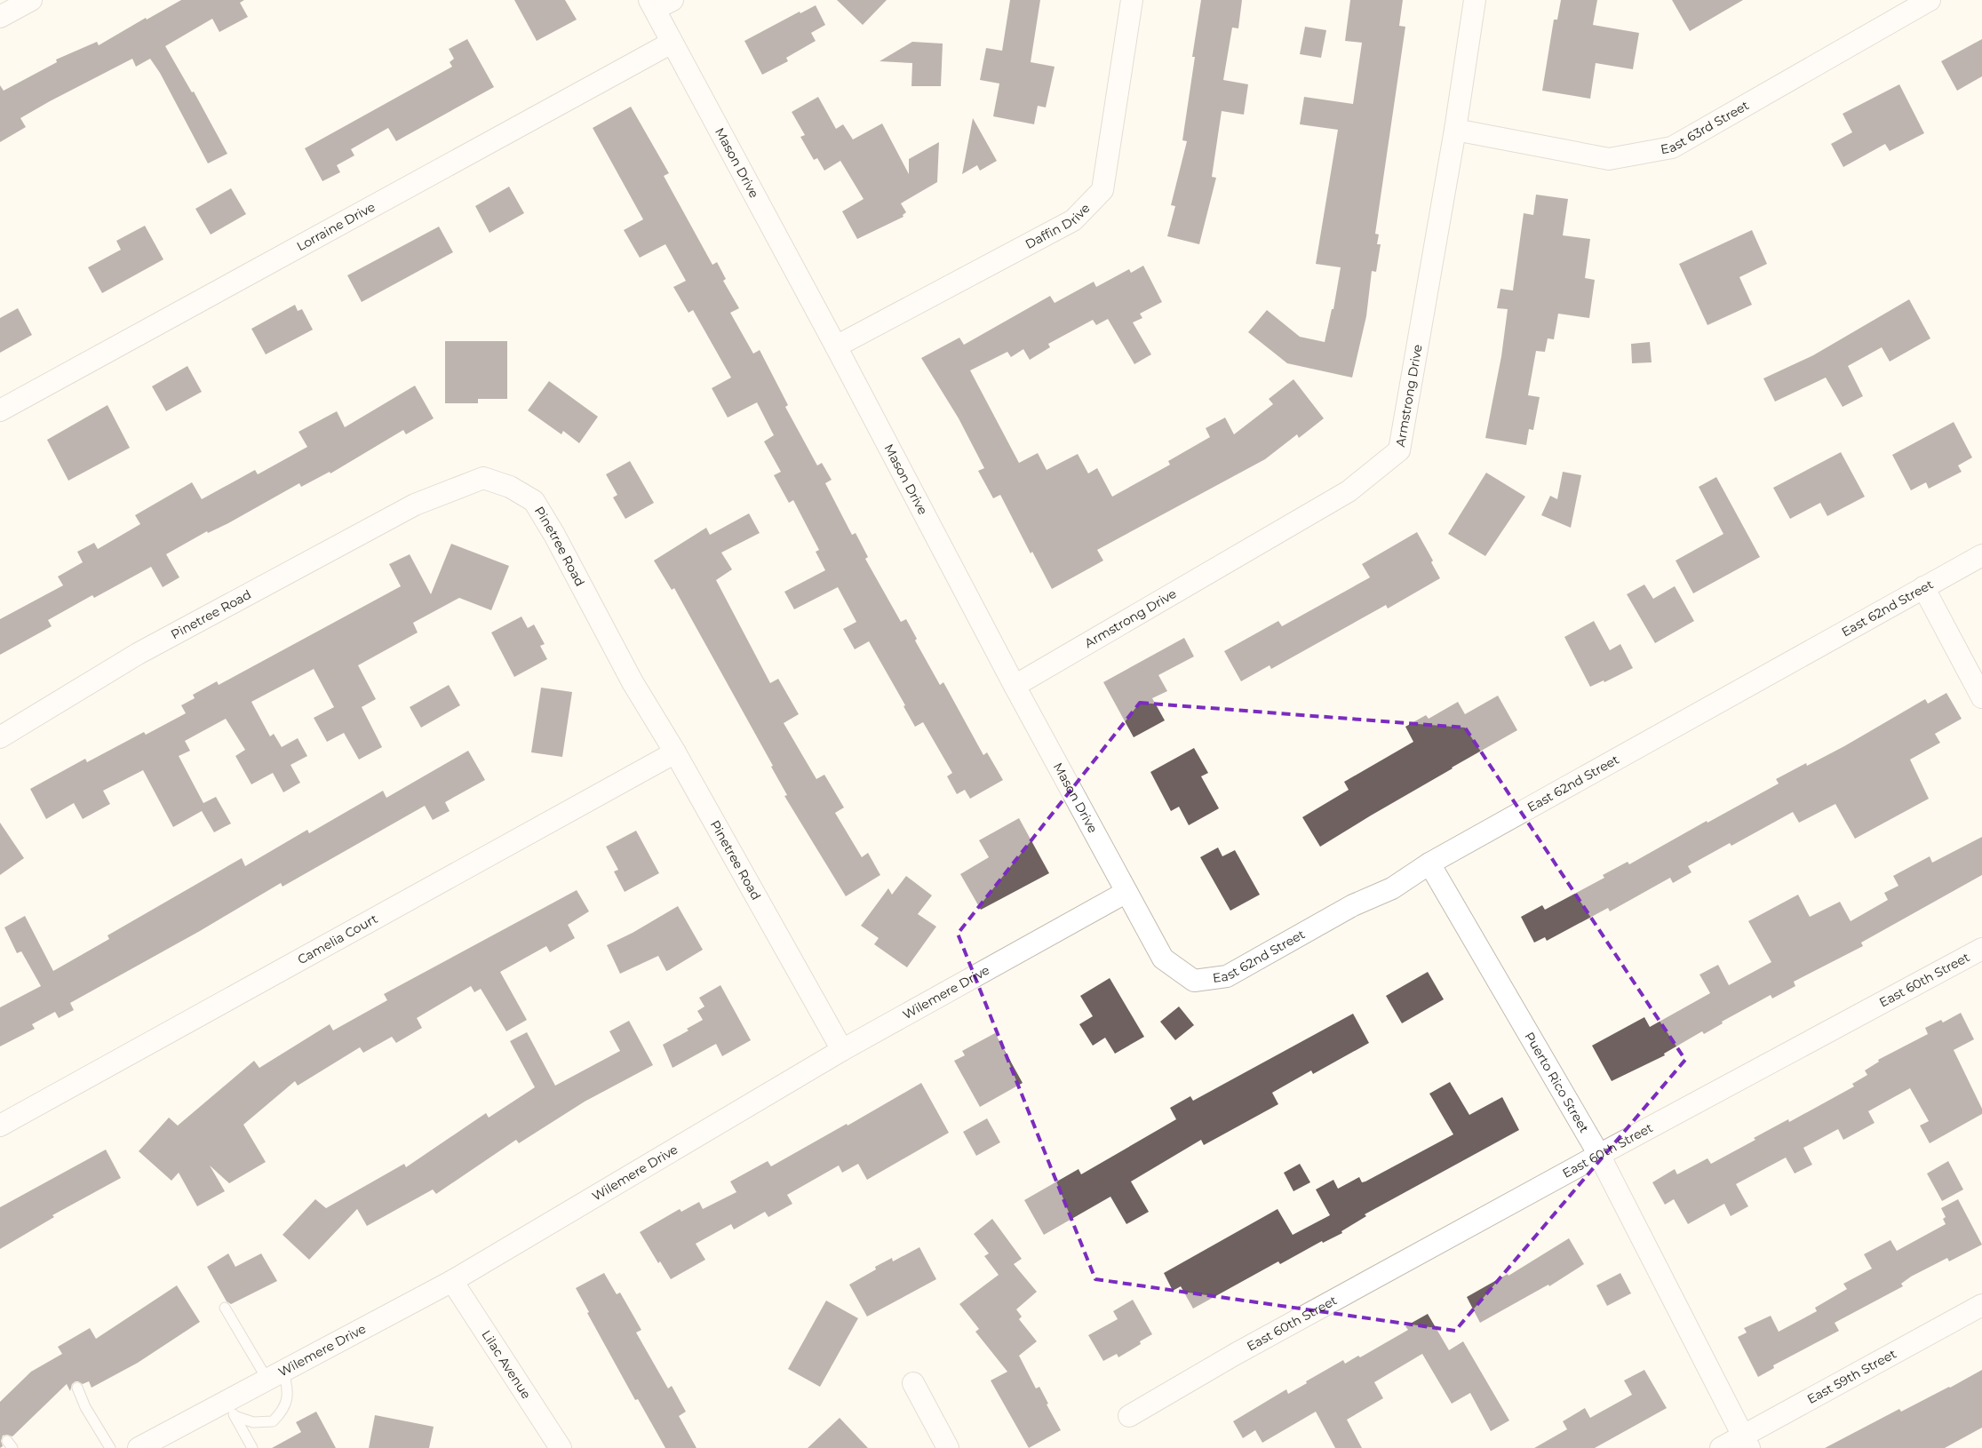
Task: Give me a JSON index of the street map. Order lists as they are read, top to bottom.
{
  "streets": {
    "street": [
      "East 63rd Street",
      "Mason Drive",
      "Daffin Drive",
      "Lorraine Drive",
      "Armstrong Drive",
      "Pinetree Road",
      "East 62nd Street",
      "Camelia Court",
      "East 60th Street",
      "Wilemere Drive",
      "Puerto Rico Street",
      "Lilac Avenue",
      "East 59th Street"
    ]
  },
  "crossings": [
    ["East 63rd Street", "Armstrong Drive"],
    ["Mason Drive", "Daffin Drive"],
    ["Mason Drive", "Lorraine Drive"],
    ["Mason Drive", "Armstrong Drive"],
    ["Mason Drive", "East 62nd Street"],
    ["Mason Drive", "Wilemere Drive"],
    ["Pinetree Road", "Camelia Court"],
    ["Pinetree Road", "Wilemere Drive"],
    ["East 62nd Street", "Puerto Rico Street"],
    ["East 60th Street", "Puerto Rico Street"],
    ["Wilemere Drive", "Lilac Avenue"],
    ["Puerto Rico Street", "East 59th Street"]
  ]
}
